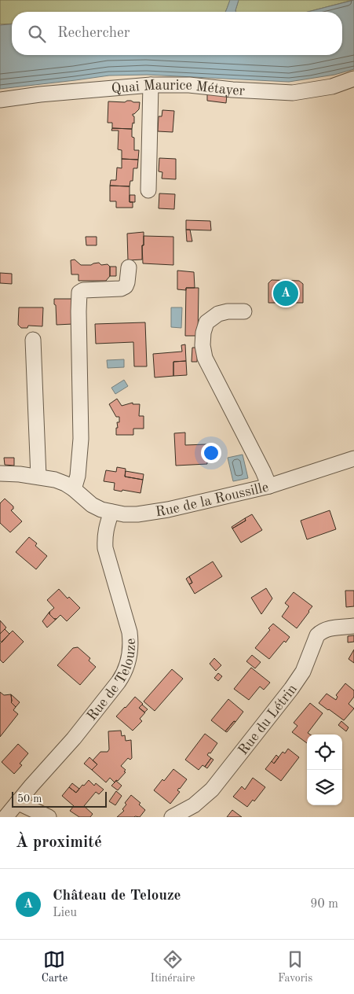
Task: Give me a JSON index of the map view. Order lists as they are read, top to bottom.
{
  "streets": {
    "street": [
      "Quai Maurice Métayer",
      "Rue de la Roussille",
      "Rue de Telouze",
      "Rue du Létrin"
    ]
  },
  "crossings": [
    ["Rue de la Roussille", "Rue de Telouze"]
  ],
  "scale_bar": "50 m",
  "page": {
    "search": "Rechercher",
    "pins": "A",
    "scale": "50 m",
    "heading": "À proximité",
    "list": [
      {
        "mark": "A",
        "name": "Château de Telouze",
        "note": "Lieu",
        "value": "90 m"
      }
    ],
    "nav": ["Carte", "Itinéraire", "Favoris"]
  }
}
